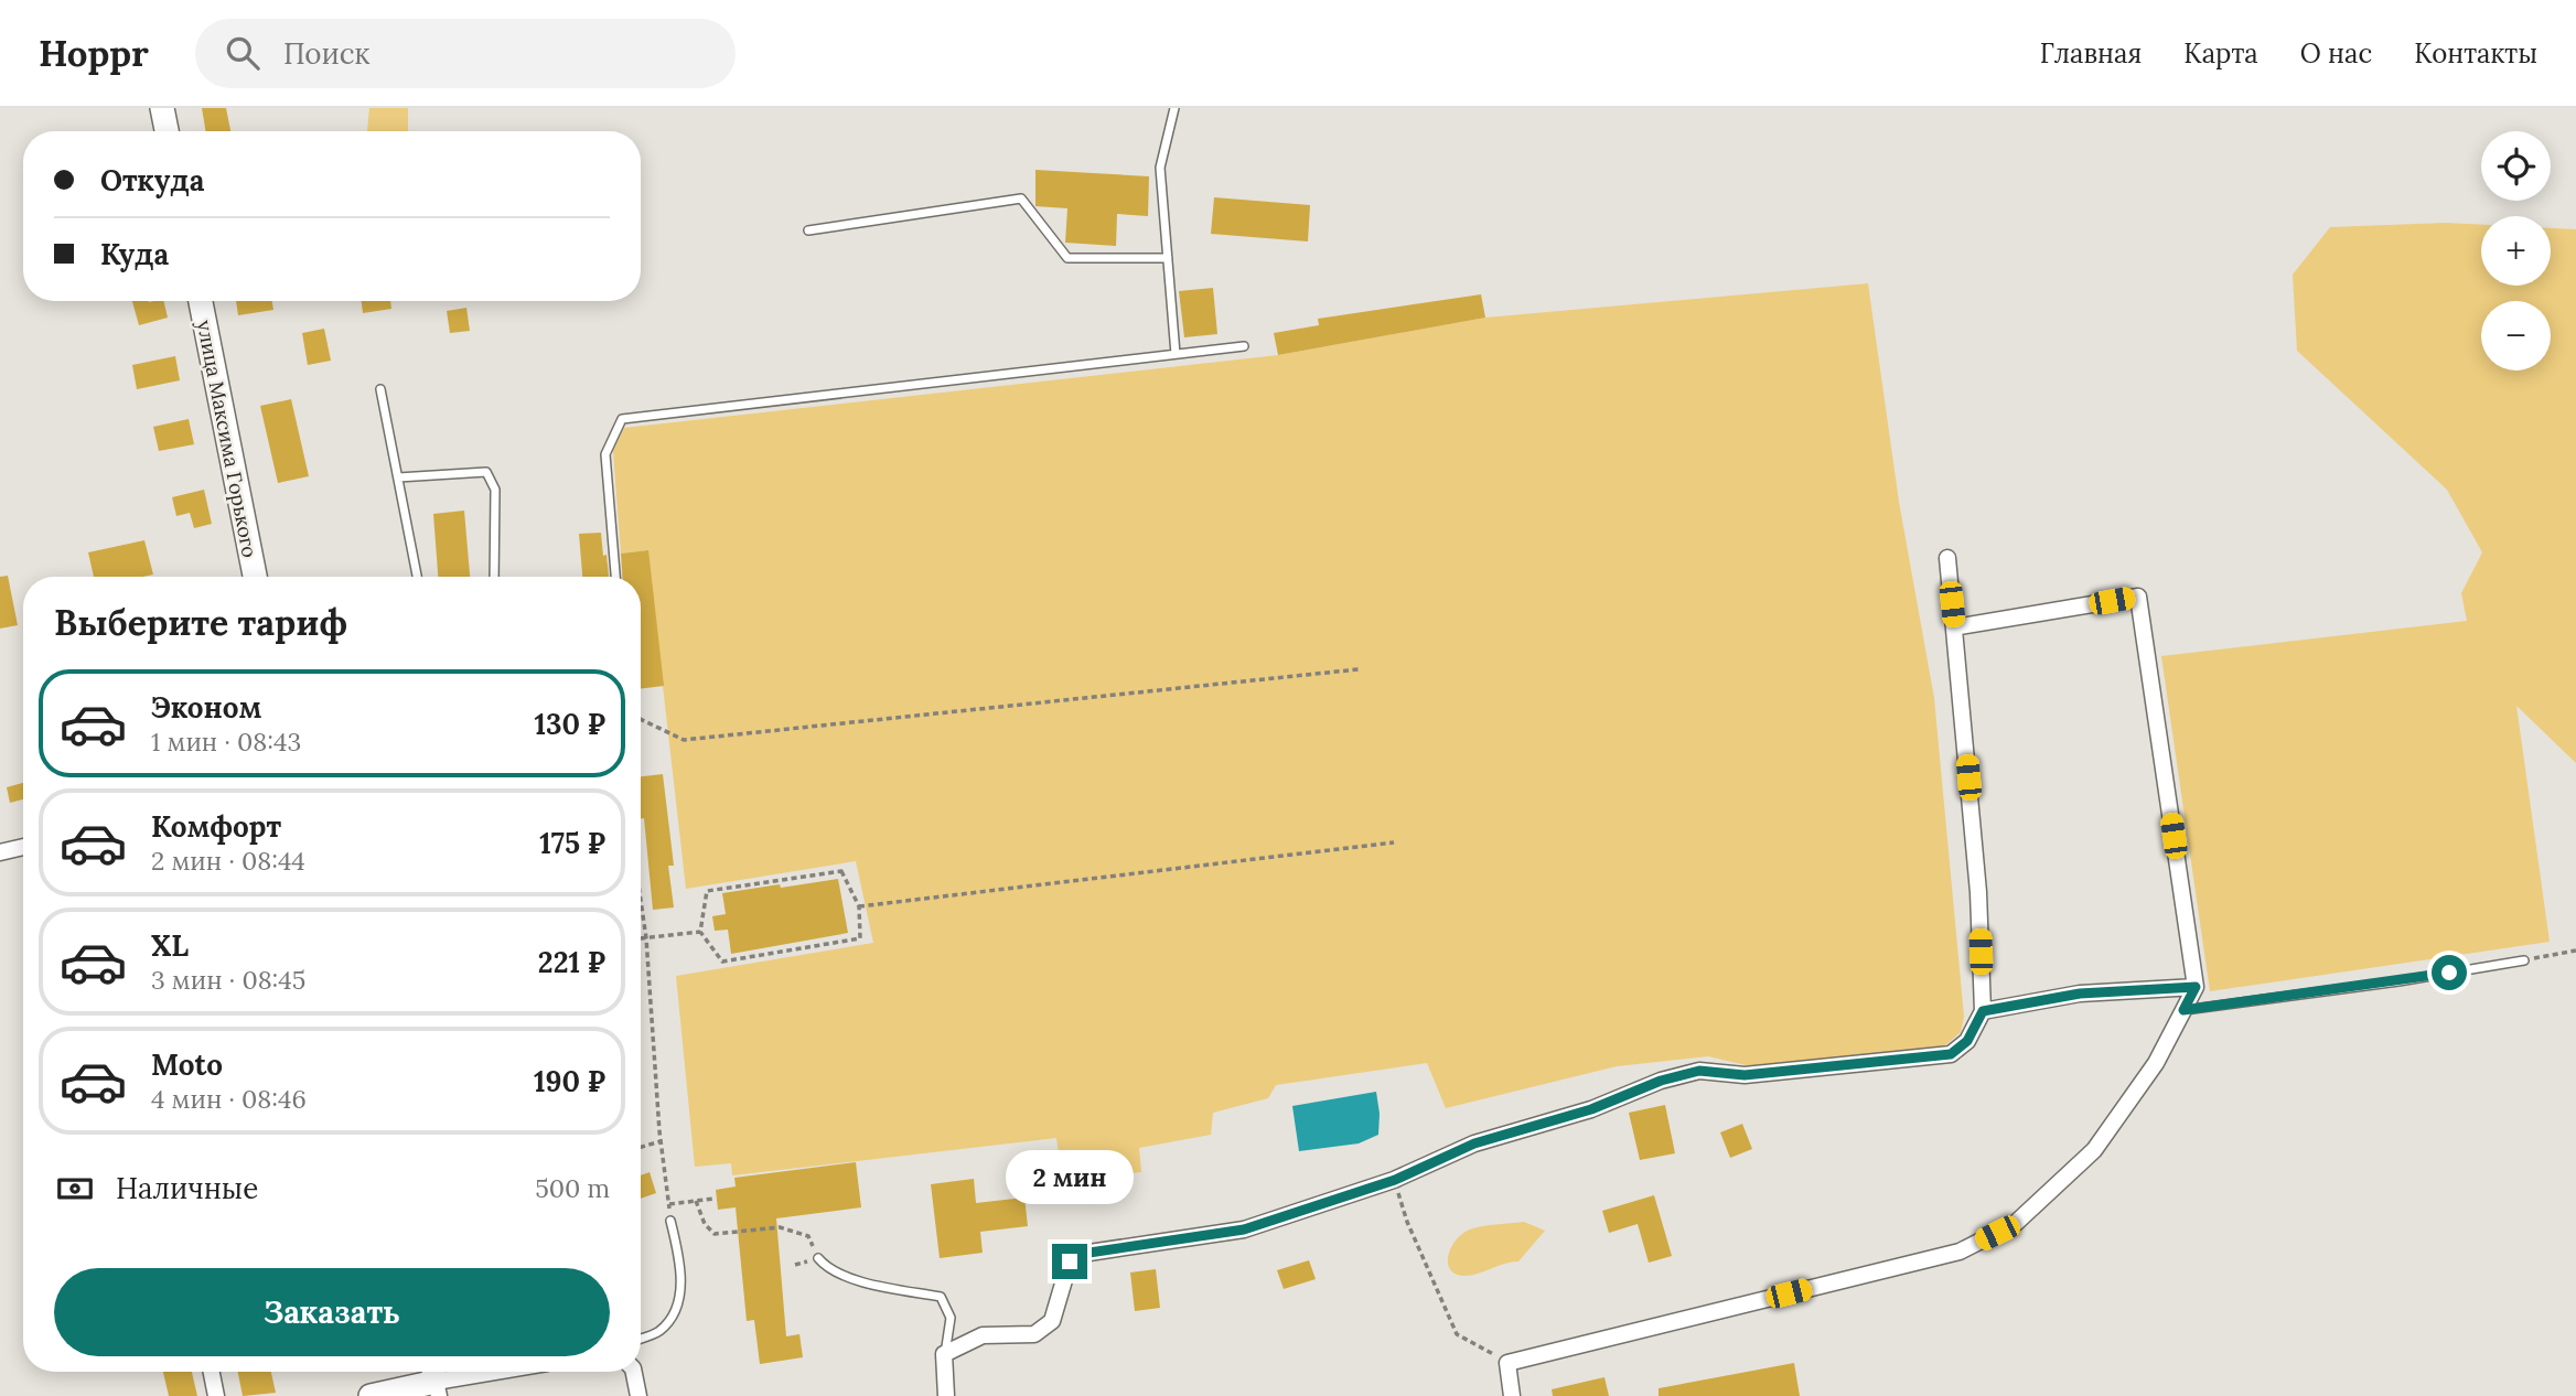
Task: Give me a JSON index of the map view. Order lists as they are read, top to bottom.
{
  "streets": {
    "street": ["улица Максима Горького"]
  },
  "page": {
    "header": "Hoppr",
    "search": "Поиск",
    "nav": [
      "Главная",
      "Карта",
      "О нас",
      "Контакты"
    ],
    "map_buttons": ["+", "−"],
    "banner": ["Откуда", "Куда"],
    "heading": "Выберите тариф",
    "list": [
      {
        "name": "Эконом",
        "note": "1 мин · 08:43",
        "value": "130 ₽"
      },
      {
        "name": "Комфорт",
        "note": "2 мин · 08:44",
        "value": "175 ₽"
      },
      {
        "name": "XL",
        "note": "3 мин · 08:45",
        "value": "221 ₽"
      },
      {
        "name": "Moto",
        "note": "4 мин · 08:46",
        "value": "190 ₽"
      }
    ],
    "pay": ["Наличные", "500 m"],
    "bubble": "2 мин",
    "buttons": "Заказать"
  }
}
